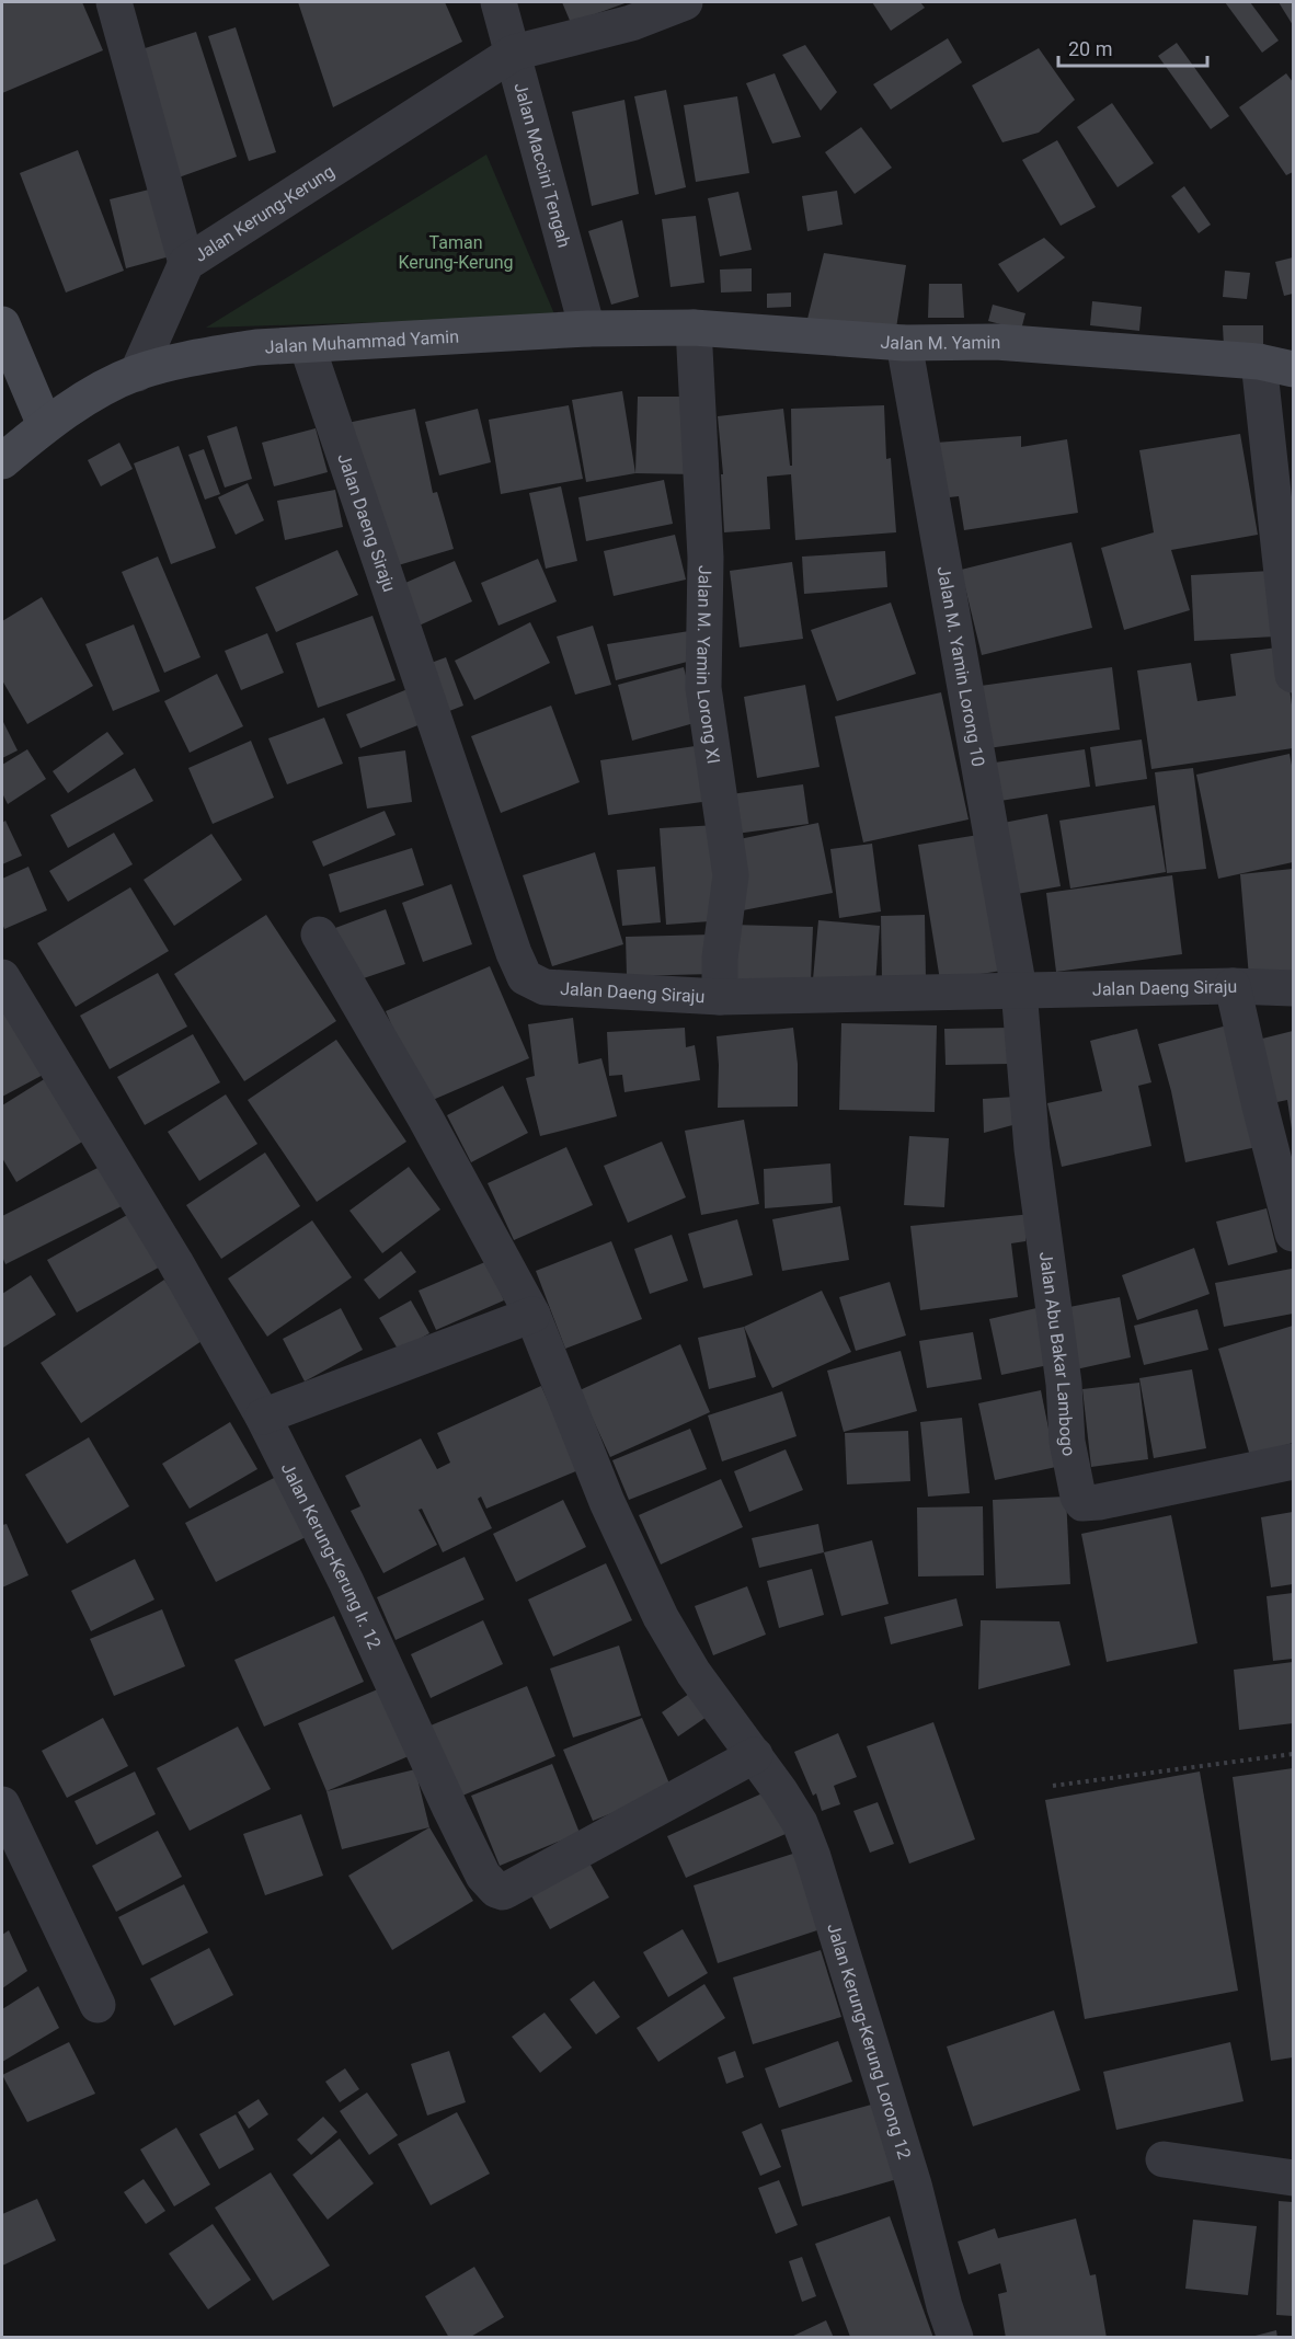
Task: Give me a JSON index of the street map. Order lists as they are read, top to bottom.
{
  "streets": {
    "street": [
      "Jalan Maccini Tengah",
      "Jalan Kerung-Kerung",
      "Jalan Muhammad Yamin",
      "Jalan M. Yamin",
      "Jalan Daeng Siraju",
      "Jalan M. Yamin Lorong XI",
      "Jalan M. Yamin Lorong 10",
      "Jalan Abu Bakar Lambogo",
      "Jalan Kerung-Kerung lr. 12",
      "Jalan Kerung-Kerung Lorong 12"
    ]
  },
  "crossings": [
    ["Jalan Maccini Tengah", "Jalan Kerung-Kerung"],
    ["Jalan Maccini Tengah", "Jalan Muhammad Yamin"],
    ["Jalan Maccini Tengah", "Jalan M. Yamin"],
    ["Jalan Kerung-Kerung", "Jalan Muhammad Yamin"],
    ["Jalan Muhammad Yamin", "Jalan M. Yamin"],
    ["Jalan Muhammad Yamin", "Jalan Daeng Siraju"],
    ["Jalan M. Yamin", "Jalan M. Yamin Lorong XI"],
    ["Jalan M. Yamin", "Jalan M. Yamin Lorong 10"],
    ["Jalan Daeng Siraju", "Jalan M. Yamin Lorong XI"],
    ["Jalan Daeng Siraju", "Jalan M. Yamin Lorong 10"],
    ["Jalan Daeng Siraju", "Jalan Abu Bakar Lambogo"],
    ["Jalan M. Yamin Lorong 10", "Jalan Abu Bakar Lambogo"],
    ["Jalan Kerung-Kerung lr. 12", "Jalan Kerung-Kerung Lorong 12"]
  ],
  "parks": ["Taman Kerung-Kerung"],
  "scale_bar": "20 m"
}
